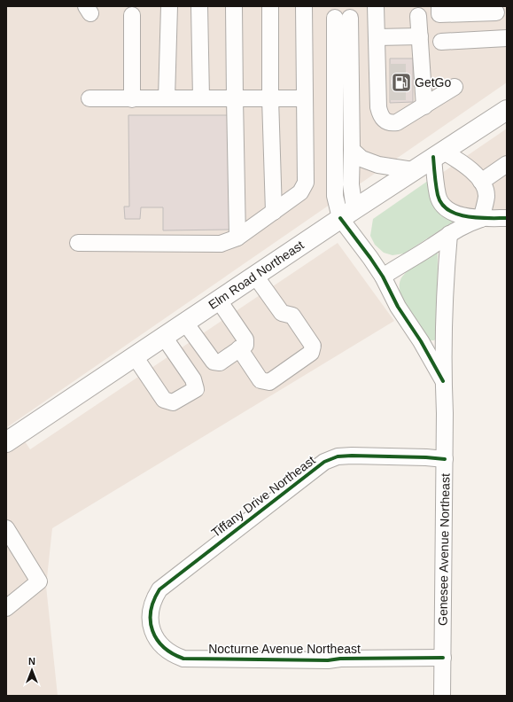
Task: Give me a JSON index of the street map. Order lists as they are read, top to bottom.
{
  "streets": {
    "main road": ["Elm Road Northeast"],
    "street": ["Tiffany Drive Northeast", "Genesee Avenue Northeast", "Nocturne Avenue Northeast"]
  },
  "crossings": [
    ["Elm Road Northeast", "Genesee Avenue Northeast"],
    ["Tiffany Drive Northeast", "Genesee Avenue Northeast"],
    ["Tiffany Drive Northeast", "Nocturne Avenue Northeast"],
    ["Genesee Avenue Northeast", "Nocturne Avenue Northeast"]
  ],
  "places": {
    "fuel station": ["GetGo"]
  },
  "north": "top"
}
